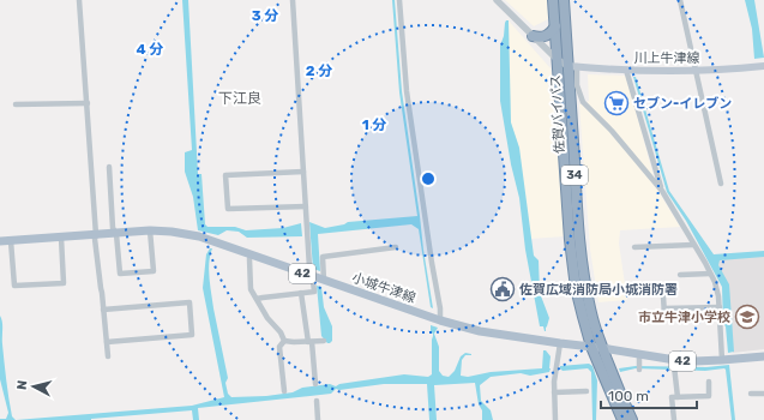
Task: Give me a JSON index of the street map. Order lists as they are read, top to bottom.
{
  "streets": {
    "highway": ["佐賀バイパス", "34"],
    "main road": ["川上牛津線", "42", "小城牛津線"]
  },
  "crossings": [
    ["川上牛津線", "佐賀バイパス"],
    ["佐賀バイパス", "小城牛津線"]
  ],
  "districts": ["下江良"],
  "places": {
    "supermarket": ["セブン-イレブン"],
    "public building": ["佐賀広域消防局小城消防署"],
    "school or university": ["市立牛津小学校"]
  },
  "scale_bar": "100 m",
  "north": "left",
  "rings": [
    "3 分",
    "4 分",
    "2 分",
    "1 分"
  ]
}
